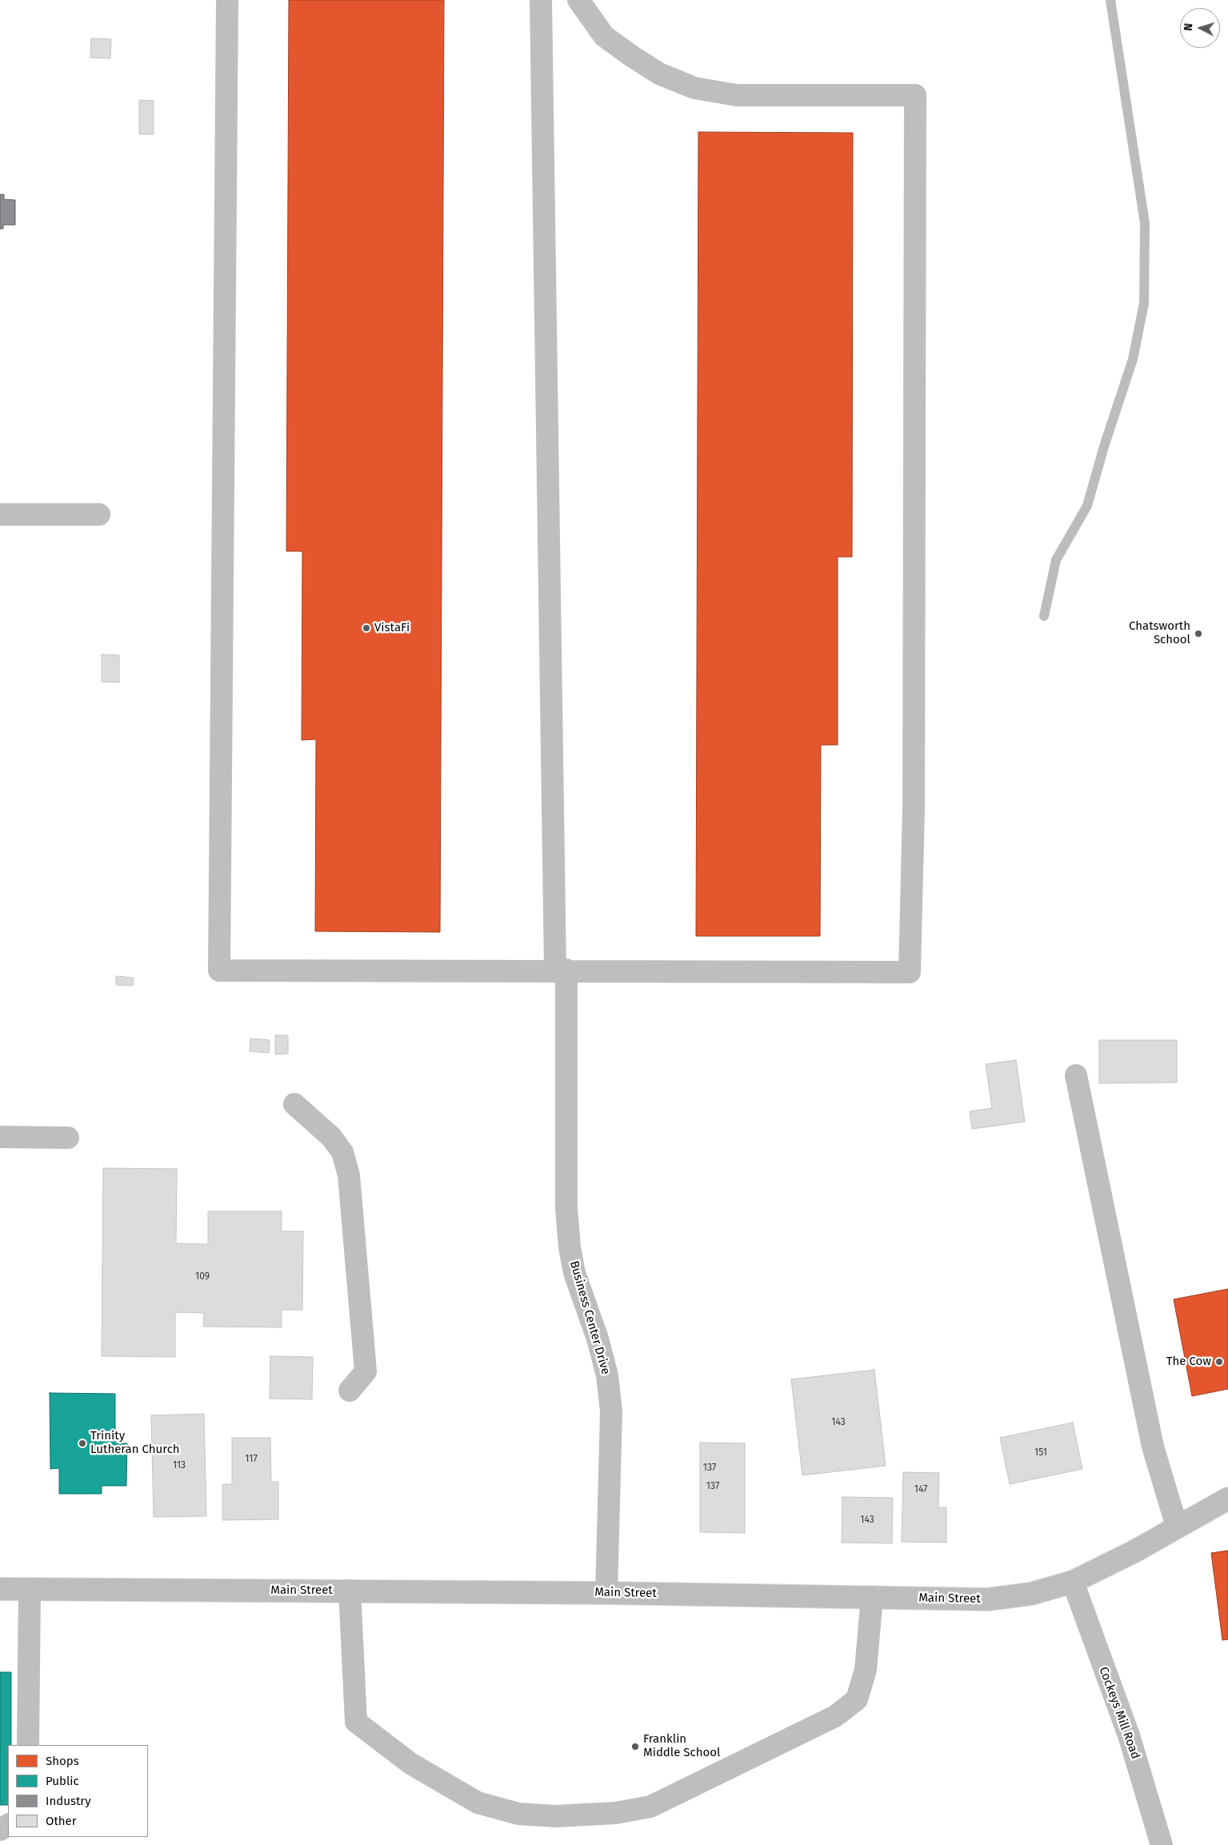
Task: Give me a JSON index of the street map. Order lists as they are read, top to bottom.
{
  "streets": {
    "main road": ["Main Street"],
    "street": ["Business Center Drive", "Cockeys Mill Road"]
  },
  "crossings": [
    ["Business Center Drive", "Main Street"],
    ["Main Street", "Cockeys Mill Road"]
  ],
  "places": [
    "VistaFi",
    "Chatsworth School",
    "The Cow",
    "Trinity Lutheran Church",
    "Franklin Middle School"
  ],
  "house_numbers": [
    "109",
    "143",
    "151",
    "117",
    "113",
    "137",
    "137",
    "147",
    "143"
  ],
  "legend": [
    "Shops",
    "Public",
    "Industry",
    "Other"
  ],
  "north": "left"
}
